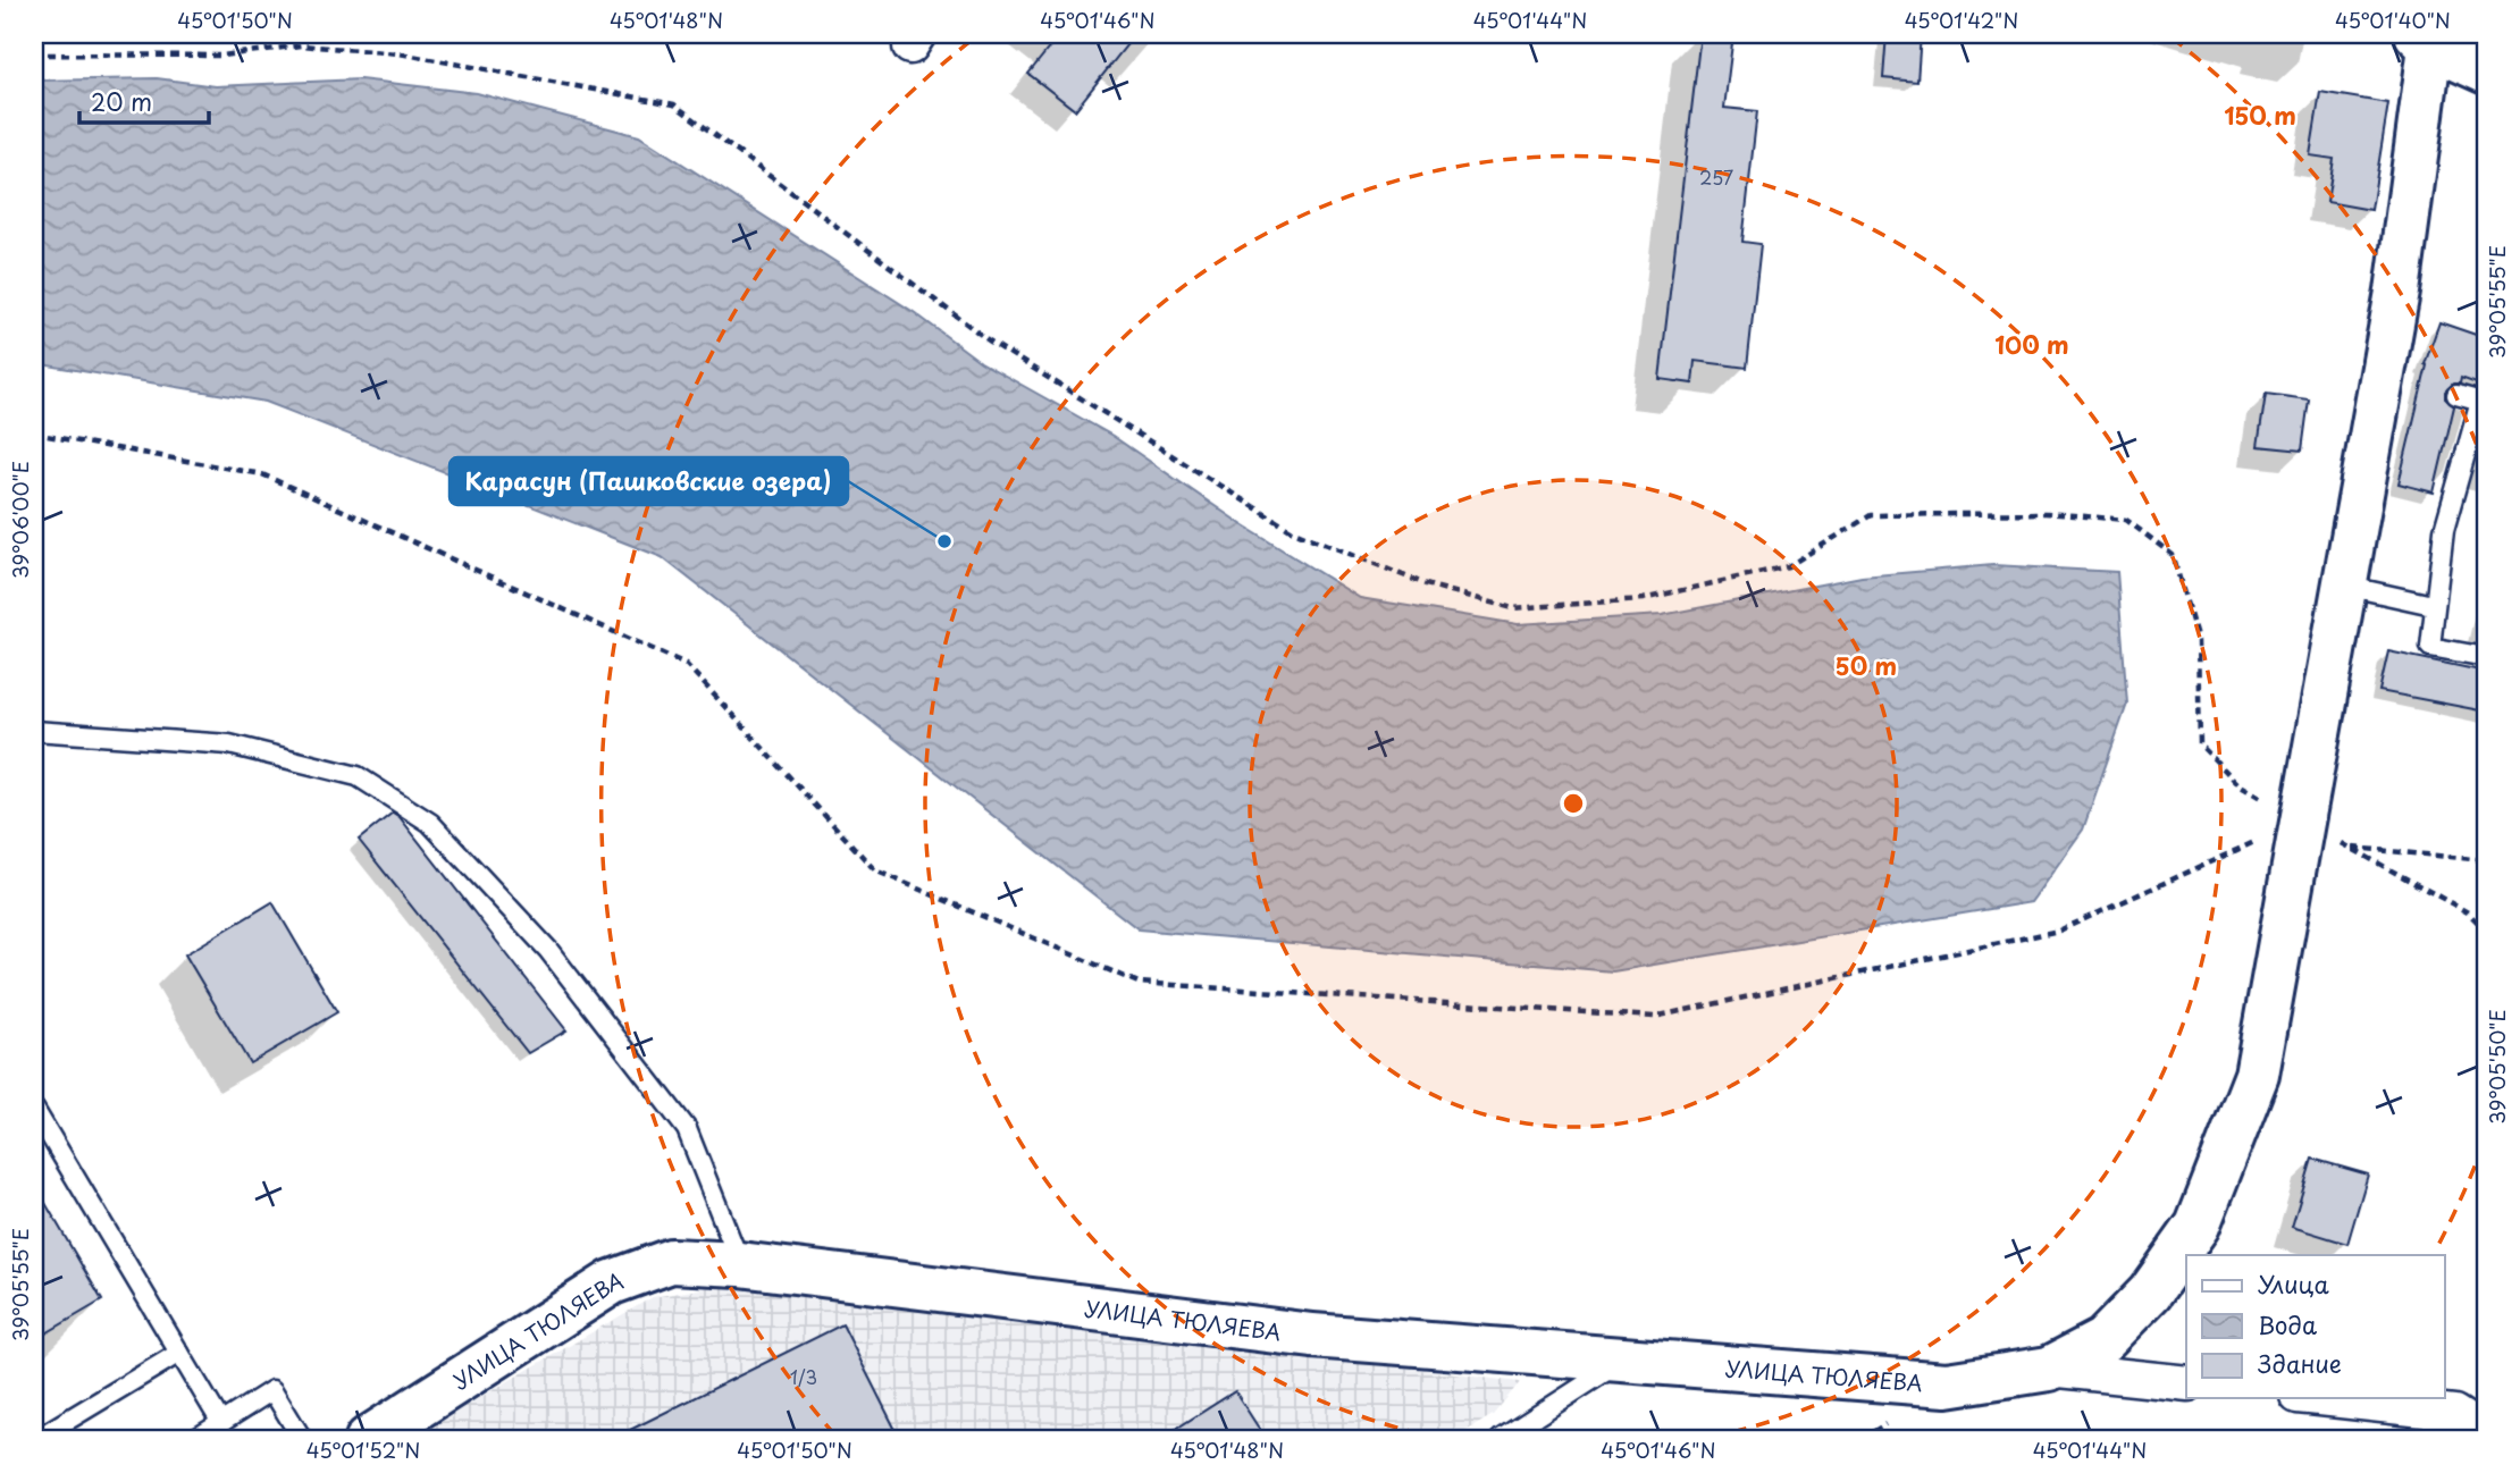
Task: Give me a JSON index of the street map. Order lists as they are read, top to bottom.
{
  "streets": {
    "street": ["УЛИЦА ТЮЛЯЕВА"]
  },
  "places": ["Карасун (Пашковские озера)"],
  "house_numbers": ["257", "1/3"],
  "legend": ["Улица", "Вода", "Здание"],
  "scale_bar": "20 m",
  "coordinates": [
    "45°01'50\"N",
    "45°01'48\"N",
    "45°01'46\"N",
    "45°01'44\"N",
    "45°01'42\"N",
    "45°01'40\"N",
    "39°05'55\"E",
    "39°06'00\"E",
    "39°05'50\"E",
    "45°01'52\"N"
  ],
  "rings": ["150 m", "100 m", "50 m"]
}
